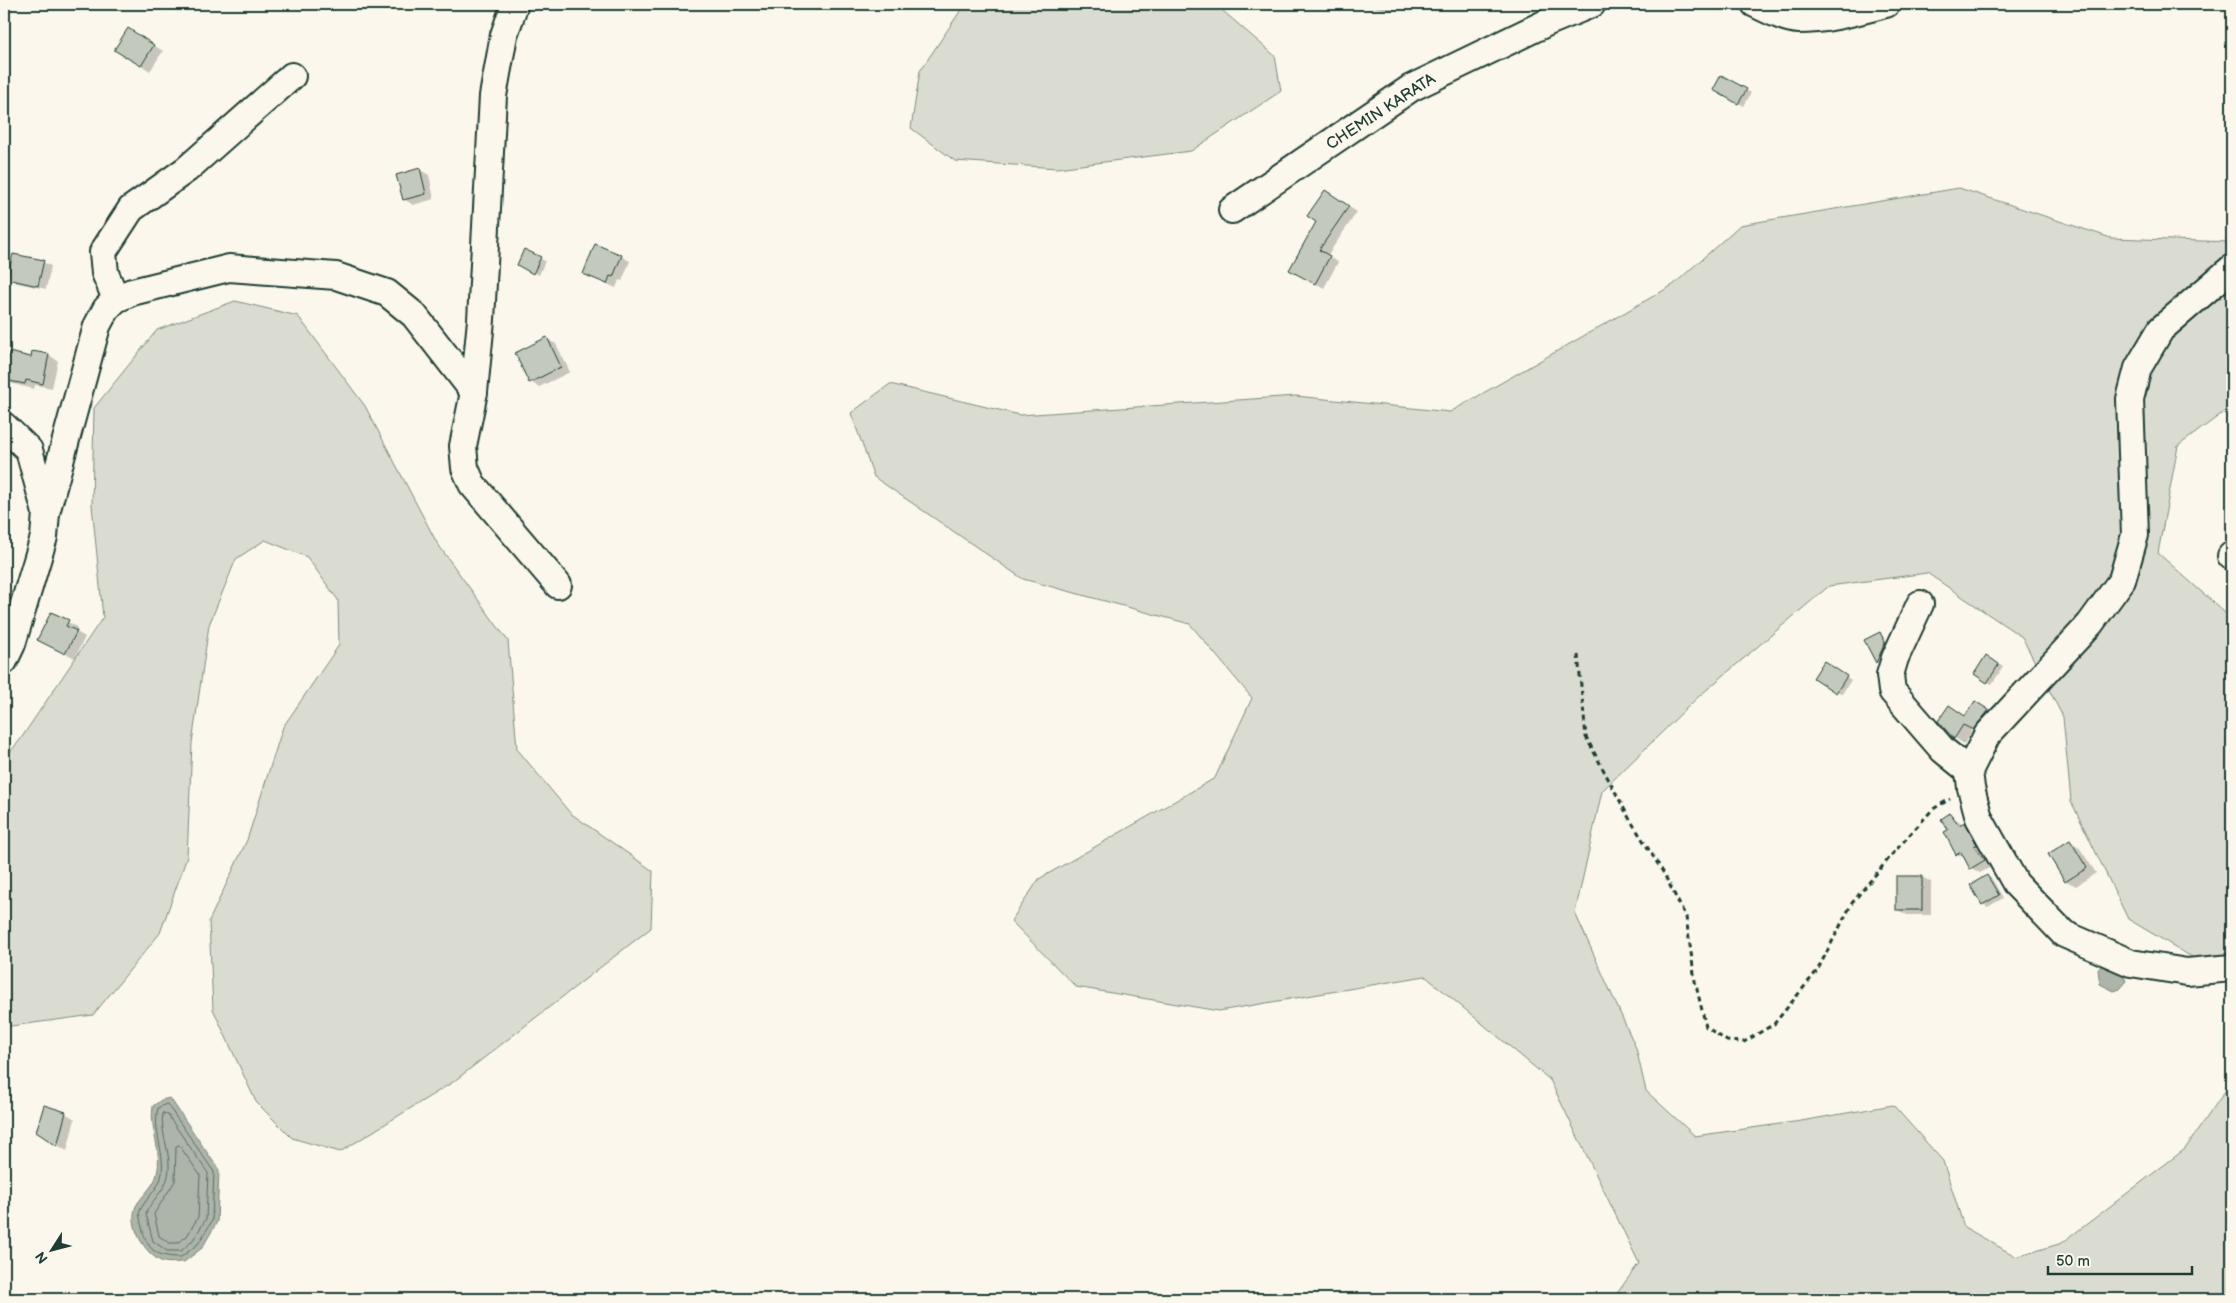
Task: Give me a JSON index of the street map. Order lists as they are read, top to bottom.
{
  "streets": {
    "street": ["CHEMIN KARATA"]
  },
  "scale_bar": "50 m",
  "north": "bottom left"
}
